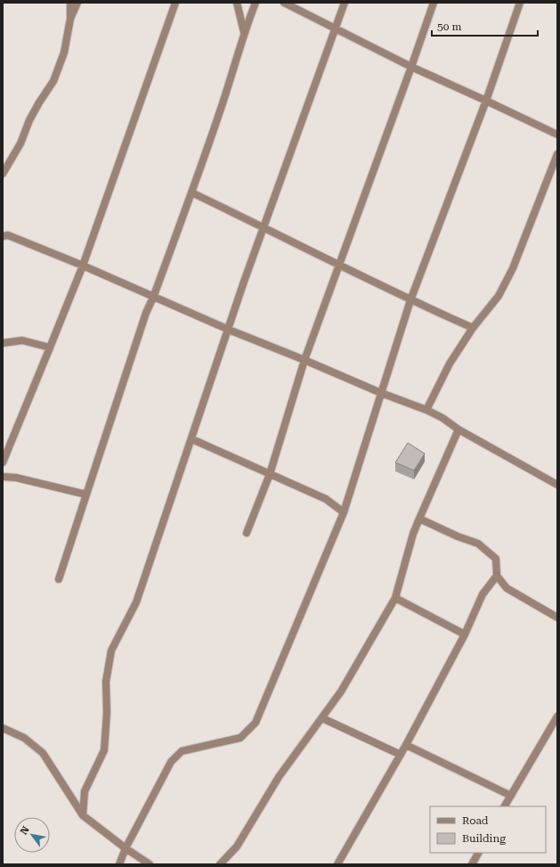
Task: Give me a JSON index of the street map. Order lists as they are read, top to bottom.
{
  "legend": ["Road", "Building"],
  "scale_bar": "50 m",
  "north": "top left"
}
